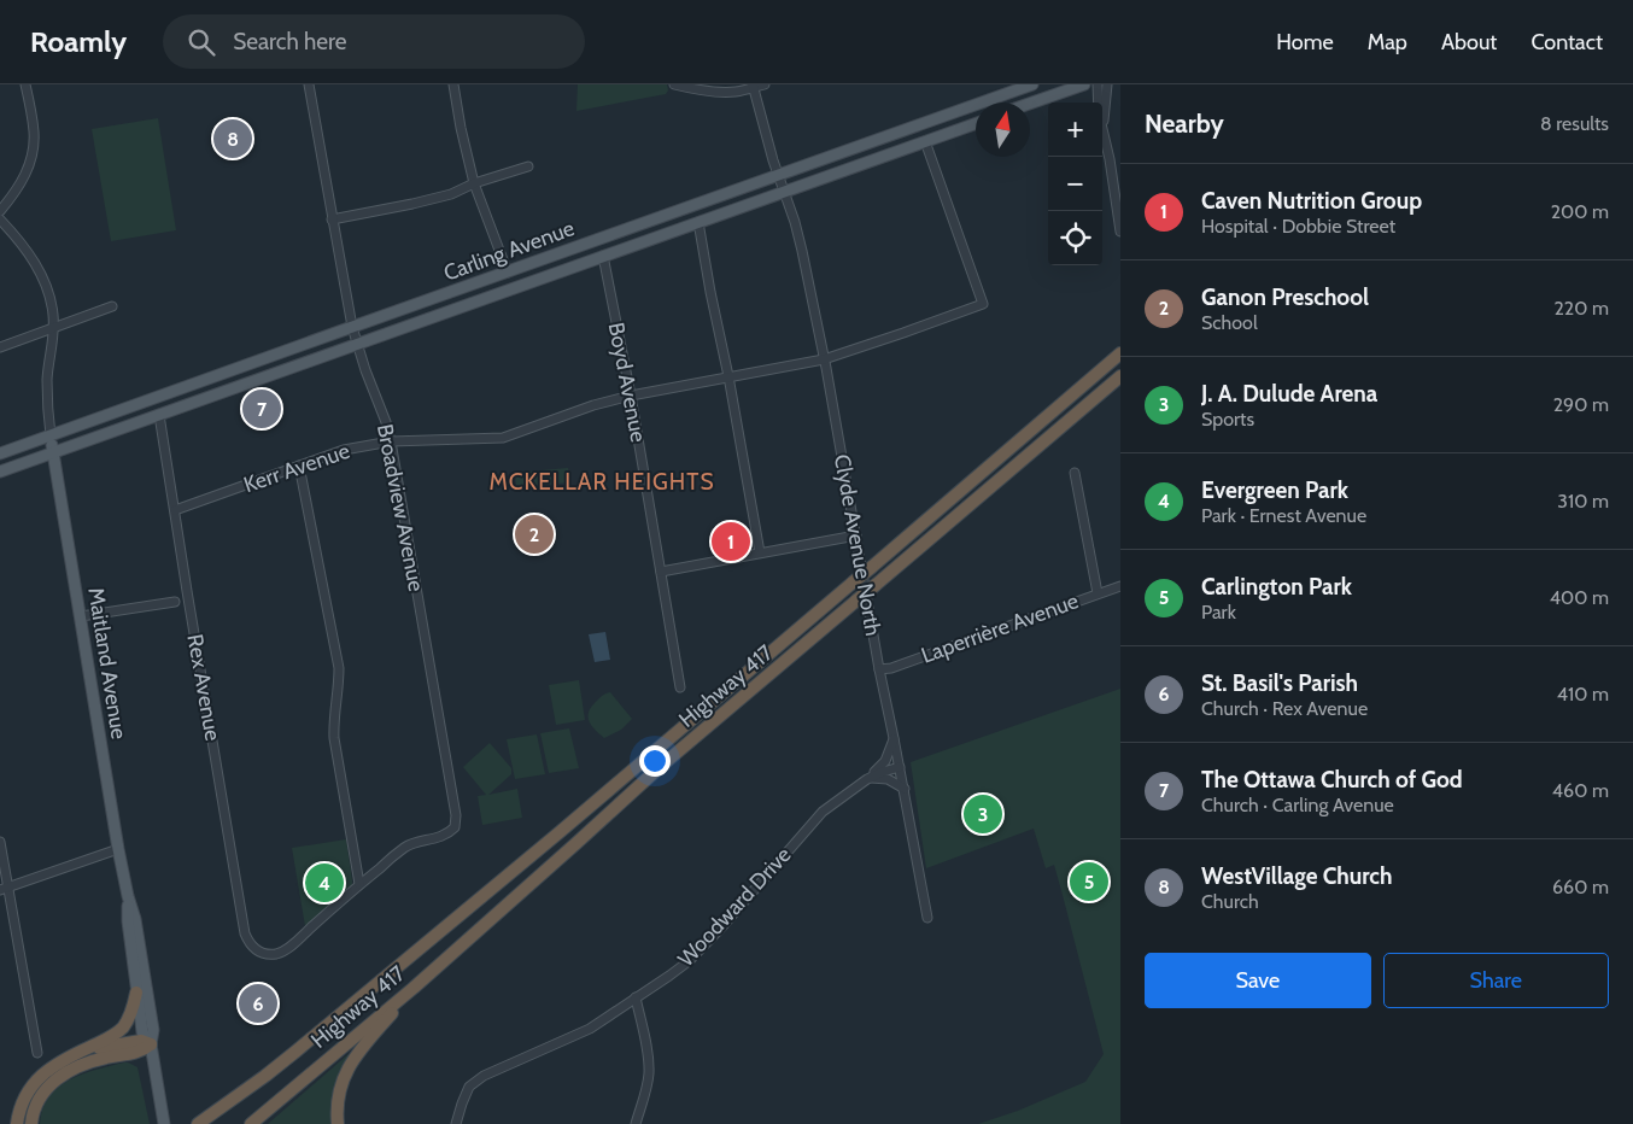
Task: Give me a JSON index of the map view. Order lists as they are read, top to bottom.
{
  "streets": {
    "highway": ["Highway 417"],
    "main road": ["Carling Avenue", "Maitland Avenue"],
    "street": [
      "Boyd Avenue",
      "Kerr Avenue",
      "Broadview Avenue",
      "Clyde Avenue North",
      "Laperrière Avenue",
      "Rex Avenue",
      "Woodward Drive"
    ]
  },
  "crossings": [
    ["Carling Avenue", "Boyd Avenue"],
    ["Carling Avenue", "Kerr Avenue"],
    ["Carling Avenue", "Broadview Avenue"],
    ["Carling Avenue", "Clyde Avenue North"],
    ["Carling Avenue", "Maitland Avenue"],
    ["Carling Avenue", "Rex Avenue"],
    ["Boyd Avenue", "Kerr Avenue"],
    ["Kerr Avenue", "Broadview Avenue"],
    ["Kerr Avenue", "Clyde Avenue North"],
    ["Kerr Avenue", "Rex Avenue"],
    ["Broadview Avenue", "Rex Avenue"],
    ["Clyde Avenue North", "Laperrière Avenue"],
    ["Clyde Avenue North", "Woodward Drive"]
  ],
  "districts": ["MCKELLAR HEIGHTS"],
  "north": "top",
  "page": {
    "header": "Roamly",
    "search": "Search here",
    "nav": [
      "Home",
      "Map",
      "About",
      "Contact"
    ],
    "heading": ["Nearby", "8 results"],
    "map_buttons": ["+", "−"],
    "pins": [
      "8",
      "7",
      "2",
      "1",
      "3",
      "5",
      "4",
      "6"
    ],
    "list": [
      {
        "mark": "1",
        "name": "Caven Nutrition Group",
        "note": "Hospital · Dobbie Street",
        "value": "200 m"
      },
      {
        "mark": "2",
        "name": "Ganon Preschool",
        "note": "School",
        "value": "220 m"
      },
      {
        "mark": "3",
        "name": "J. A. Dulude Arena",
        "note": "Sports",
        "value": "290 m"
      },
      {
        "mark": "4",
        "name": "Evergreen Park",
        "note": "Park · Ernest Avenue",
        "value": "310 m"
      },
      {
        "mark": "5",
        "name": "Carlington Park",
        "note": "Park",
        "value": "400 m"
      },
      {
        "mark": "6",
        "name": "St. Basil's Parish",
        "note": "Church · Rex Avenue",
        "value": "410 m"
      },
      {
        "mark": "7",
        "name": "The Ottawa Church of God",
        "note": "Church · Carling Avenue",
        "value": "460 m"
      },
      {
        "mark": "8",
        "name": "WestVillage Church",
        "note": "Church",
        "value": "660 m"
      }
    ],
    "buttons": ["Save", "Share"]
  }
}
